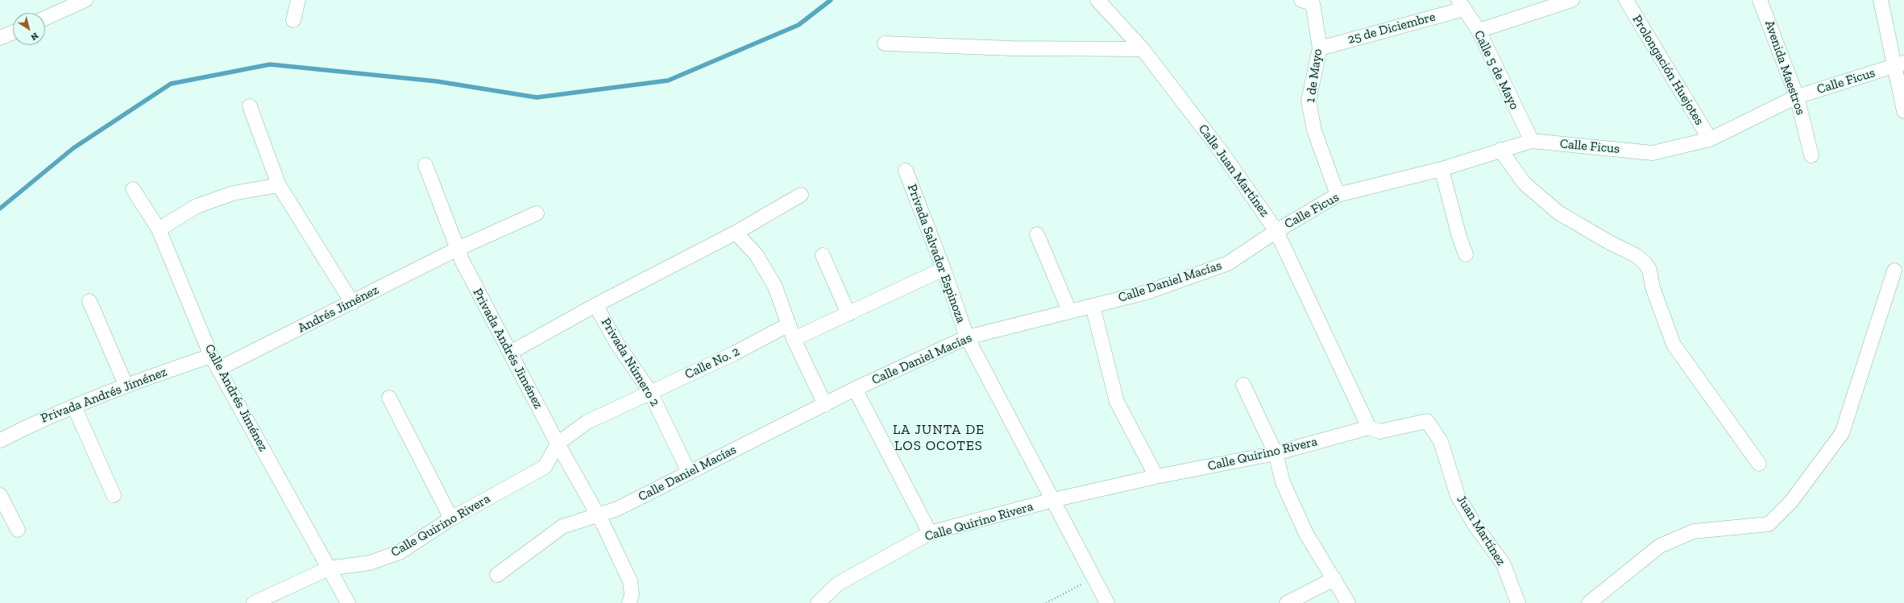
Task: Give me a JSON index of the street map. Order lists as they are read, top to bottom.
{
  "streets": {
    "street": [
      "25 de Diciembre",
      "Avenida Maestros",
      "Calle 5 de Mayo",
      "Prolongación Huejotes",
      "1 de Mayo",
      "Calle Ficus",
      "Calle Juan Martínez",
      "Privada Salvador Espinoza",
      "Calle Daniel Macías",
      "Andrés Jiménez",
      "Privada Andrés Jiménez",
      "Privada Número 2",
      "Calle No. 2",
      "Calle Andrés Jiménez",
      "Calle Quirino Rivera",
      "Juan Martínez"
    ]
  },
  "crossings": [
    ["25 de Diciembre", "Calle 5 de Mayo"],
    ["25 de Diciembre", "1 de Mayo"],
    ["Avenida Maestros", "Calle Ficus"],
    ["Calle 5 de Mayo", "Calle Ficus"],
    ["Prolongación Huejotes", "Calle Ficus"],
    ["1 de Mayo", "Calle Ficus"],
    ["Calle Ficus", "Calle Juan Martínez"],
    ["Calle Ficus", "Calle Daniel Macías"],
    ["Calle Juan Martínez", "Calle Daniel Macías"],
    ["Calle Juan Martínez", "Calle Quirino Rivera"],
    ["Calle Juan Martínez", "Juan Martínez"],
    ["Privada Salvador Espinoza", "Calle Daniel Macías"],
    ["Privada Salvador Espinoza", "Calle Quirino Rivera"],
    ["Calle Daniel Macías", "Privada Andrés Jiménez"],
    ["Calle Daniel Macías", "Privada Número 2"],
    ["Andrés Jiménez", "Privada Andrés Jiménez"],
    ["Andrés Jiménez", "Calle Andrés Jiménez"],
    ["Privada Andrés Jiménez", "Calle No. 2"],
    ["Privada Andrés Jiménez", "Calle Andrés Jiménez"],
    ["Privada Andrés Jiménez", "Calle Quirino Rivera"],
    ["Privada Número 2", "Calle No. 2"],
    ["Calle No. 2", "Calle Quirino Rivera"],
    ["Calle Andrés Jiménez", "Calle Quirino Rivera"],
    ["Calle Quirino Rivera", "Juan Martínez"]
  ],
  "districts": ["LA JUNTA DE LOS OCOTES"],
  "north": "bottom right"
}
